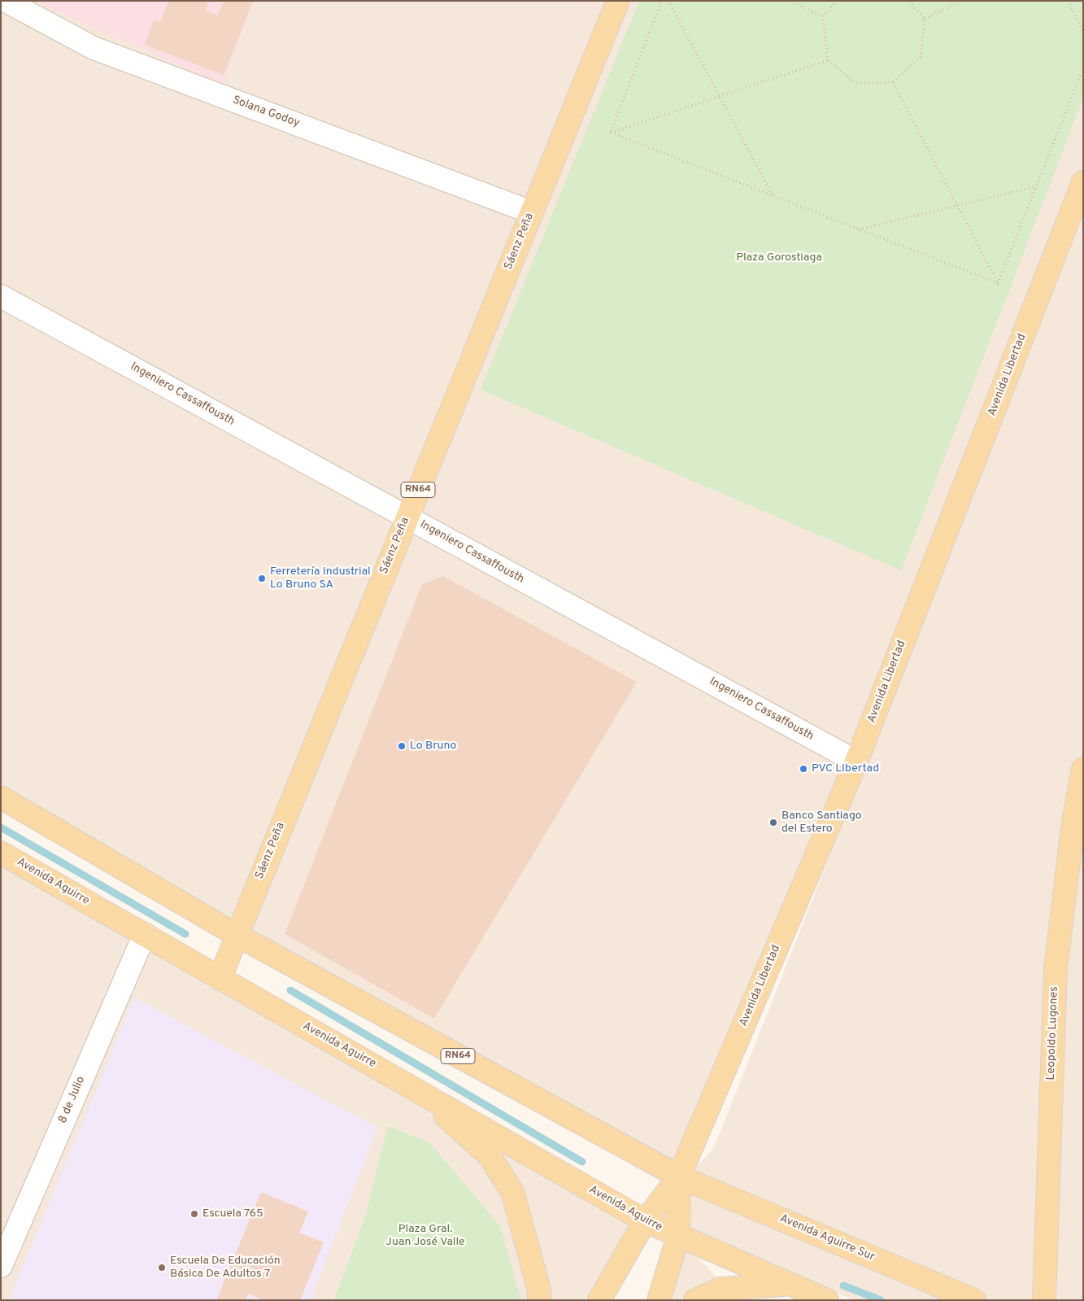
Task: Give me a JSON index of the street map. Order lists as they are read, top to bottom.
{
  "streets": {
    "main road": [
      "Sáenz Peña",
      "Avenida Libertad",
      "RN64",
      "Avenida Aguirre",
      "Leopoldo Lugones",
      "Avenida Aguirre Sur"
    ],
    "street": ["Solana Godoy", "Ingeniero Cassaffousth", "8 de Julio"]
  },
  "crossings": [
    ["Solana Godoy", "Sáenz Peña"],
    ["Sáenz Peña", "Ingeniero Cassaffousth"],
    ["Sáenz Peña", "RN64"],
    ["Sáenz Peña", "Avenida Aguirre"],
    ["Avenida Libertad", "Ingeniero Cassaffousth"],
    ["Avenida Libertad", "RN64"],
    ["Avenida Libertad", "Avenida Aguirre"],
    ["Avenida Libertad", "Avenida Aguirre Sur"],
    ["RN64", "Avenida Aguirre Sur"],
    ["Avenida Aguirre", "8 de Julio"]
  ],
  "parks": ["Plaza Gorostiaga", "Plaza Gral. Juan José Valle"],
  "places": [
    "Ferretería Industrial Lo Bruno SA",
    "Lo Bruno",
    "PVC LIbertad",
    "Banco Santiago del Estero",
    "Escuela 765",
    "Escuela De Educación Básica De Adultos 7"
  ]
}
